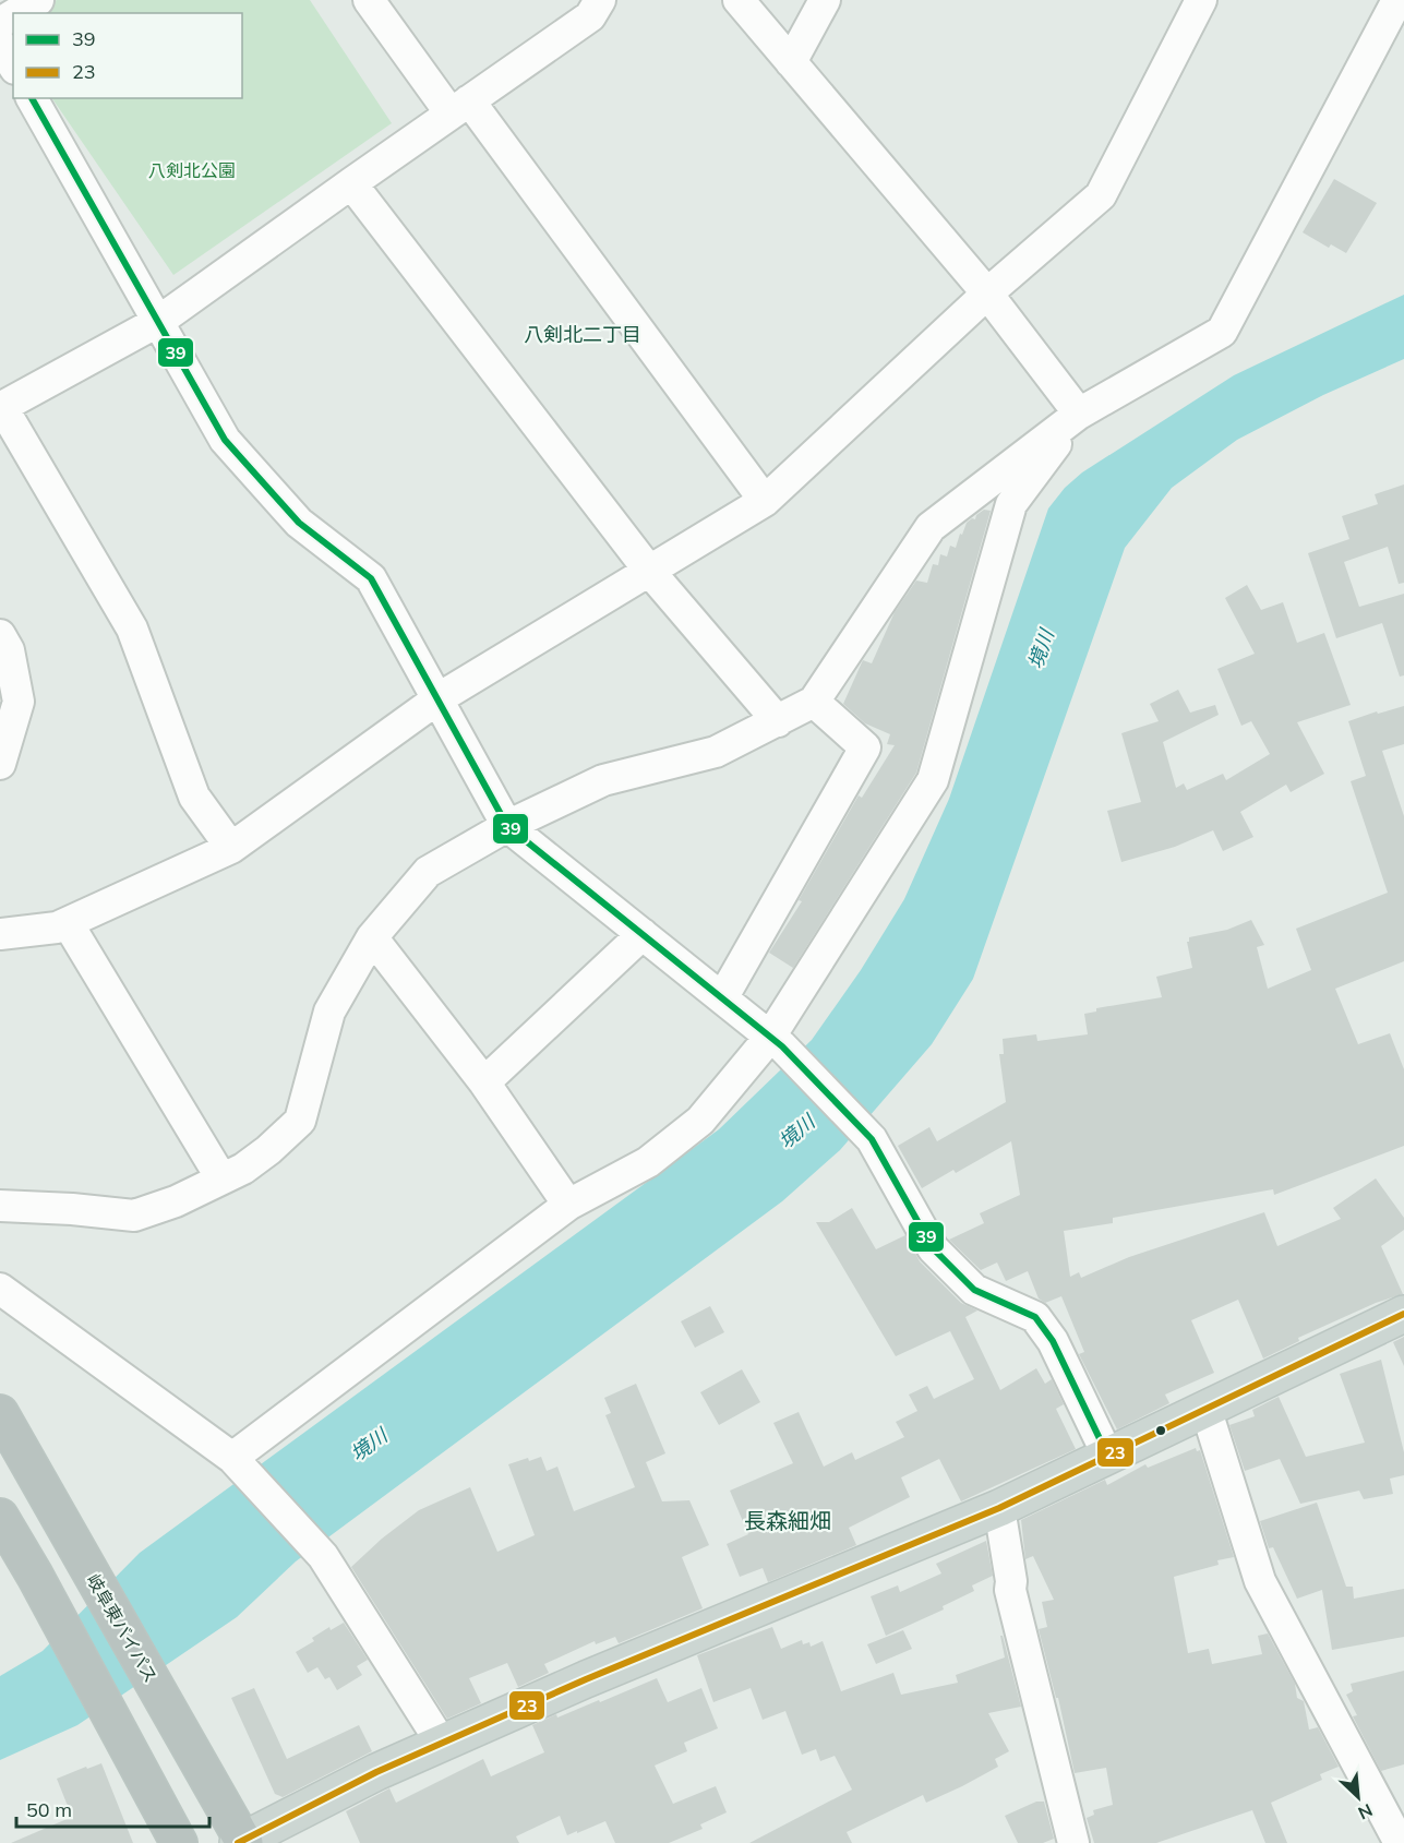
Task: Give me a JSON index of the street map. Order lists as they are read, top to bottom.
{
  "streets": {
    "highway": ["岐阜東バイパス"]
  },
  "districts": ["八剣北二丁目", "長森細畑"],
  "water": ["境川"],
  "parks": ["八剣北公園"],
  "lines": ["transit line 39", "transit line 23"],
  "legend": ["39", "23"],
  "scale_bar": "50 m",
  "north": "bottom right"
}
